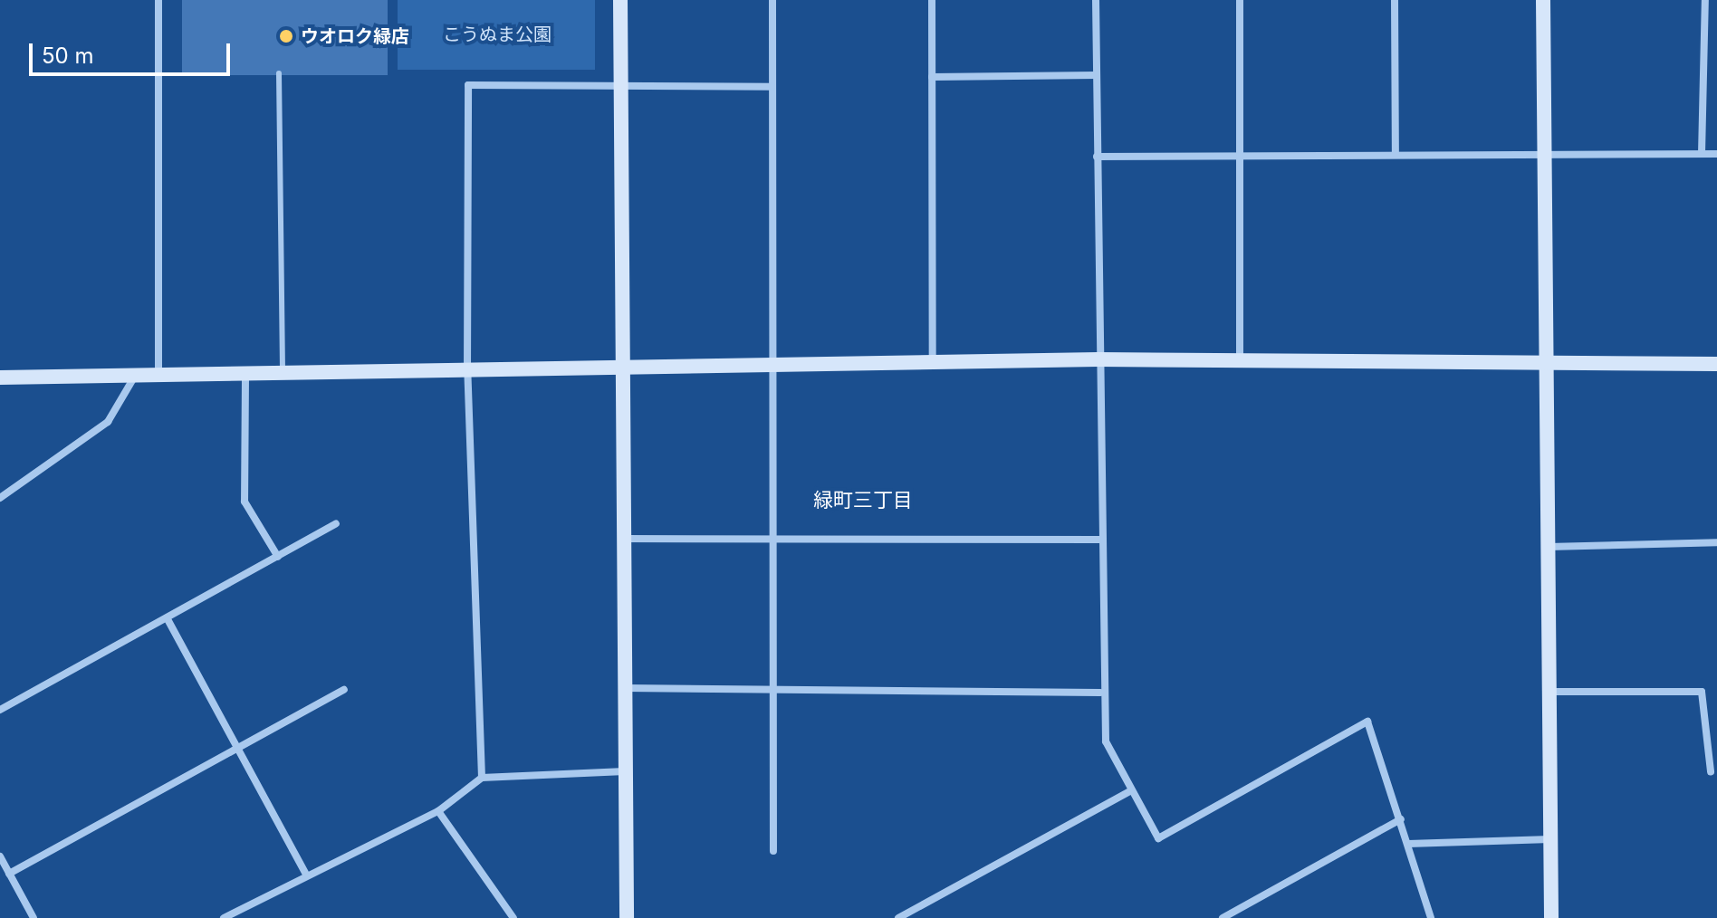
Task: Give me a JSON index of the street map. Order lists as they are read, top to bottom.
{
  "districts": ["緑町三丁目"],
  "parks": ["こうぬま公園"],
  "places": ["ウオロク緑店"],
  "scale_bar": "50 m"
}
